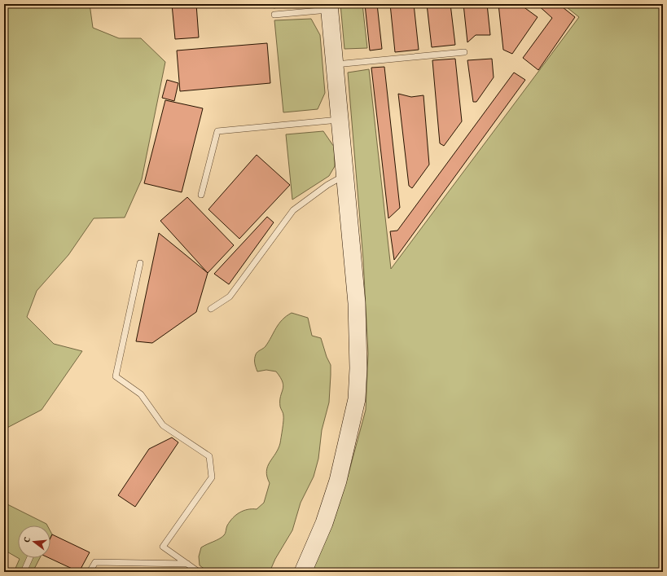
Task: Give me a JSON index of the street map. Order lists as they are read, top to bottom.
{
  "north": "left"
}
